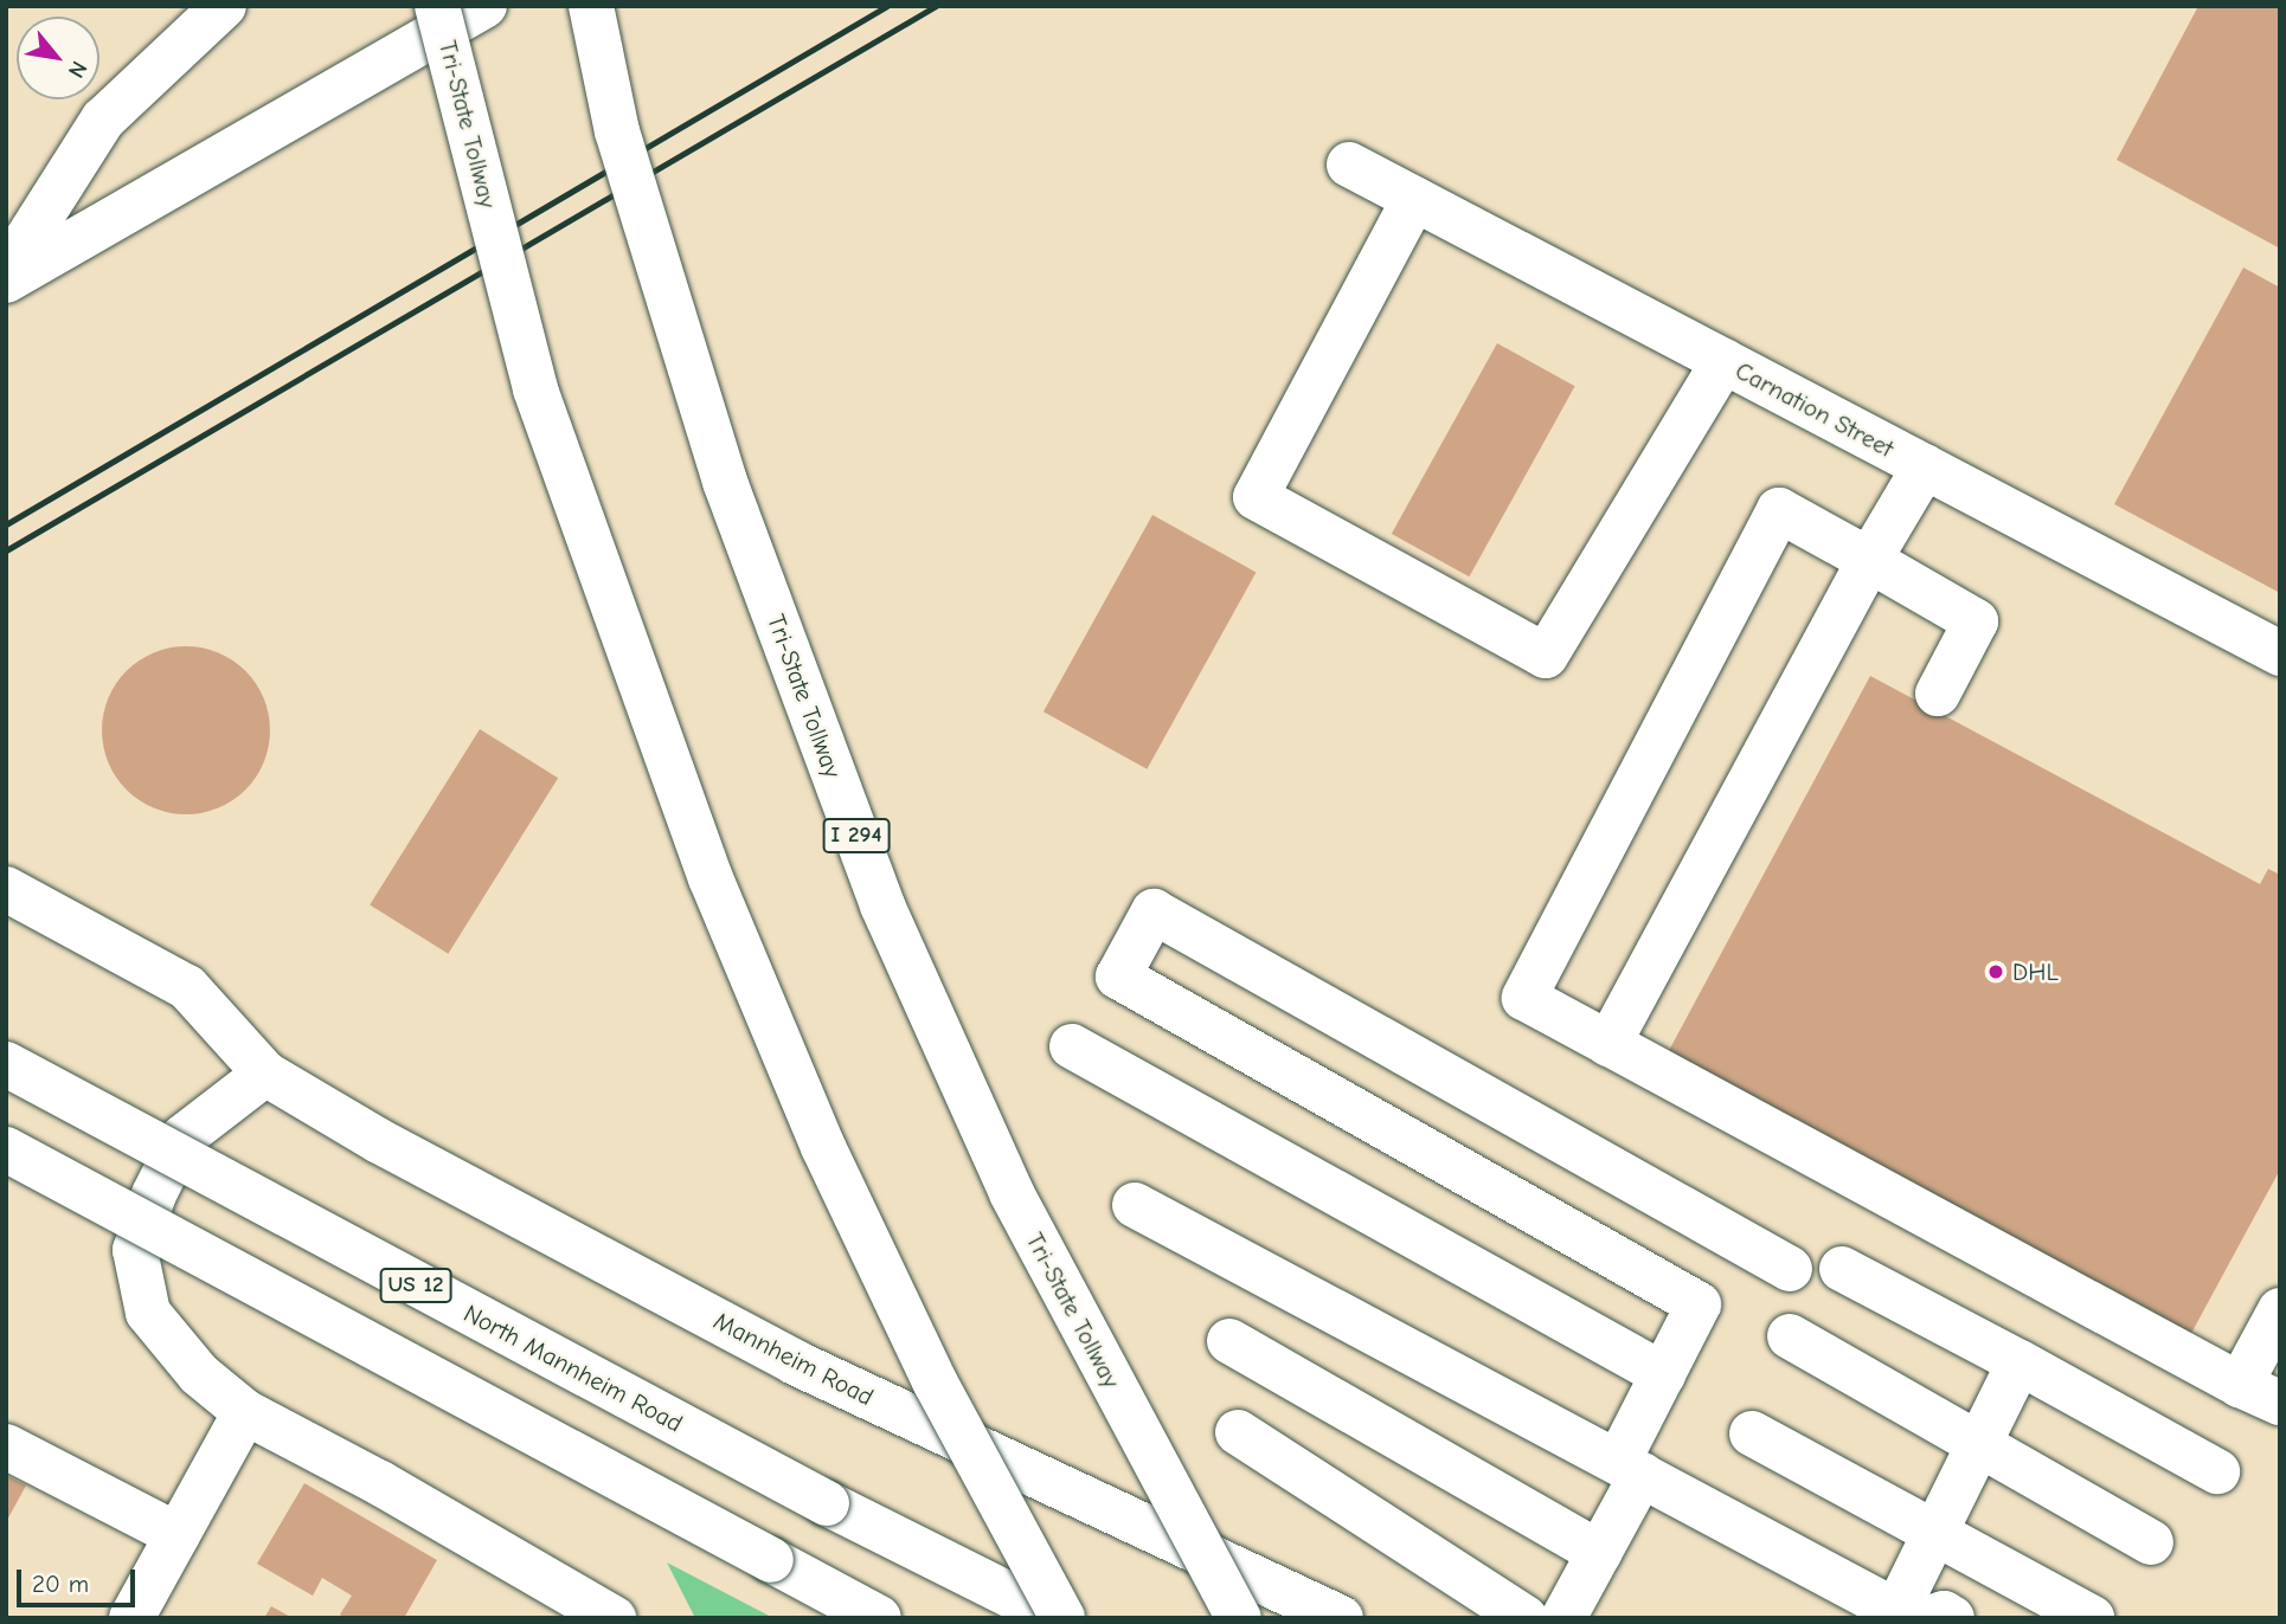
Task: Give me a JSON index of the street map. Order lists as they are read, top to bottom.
{
  "streets": {
    "main road": [
      "Tri-State Tollway",
      "Carnation Street",
      "I 294",
      "US 12",
      "Mannheim Road",
      "North Mannheim Road"
    ]
  },
  "places": ["DHL"],
  "scale_bar": "20 m",
  "north": "bottom right"
}
